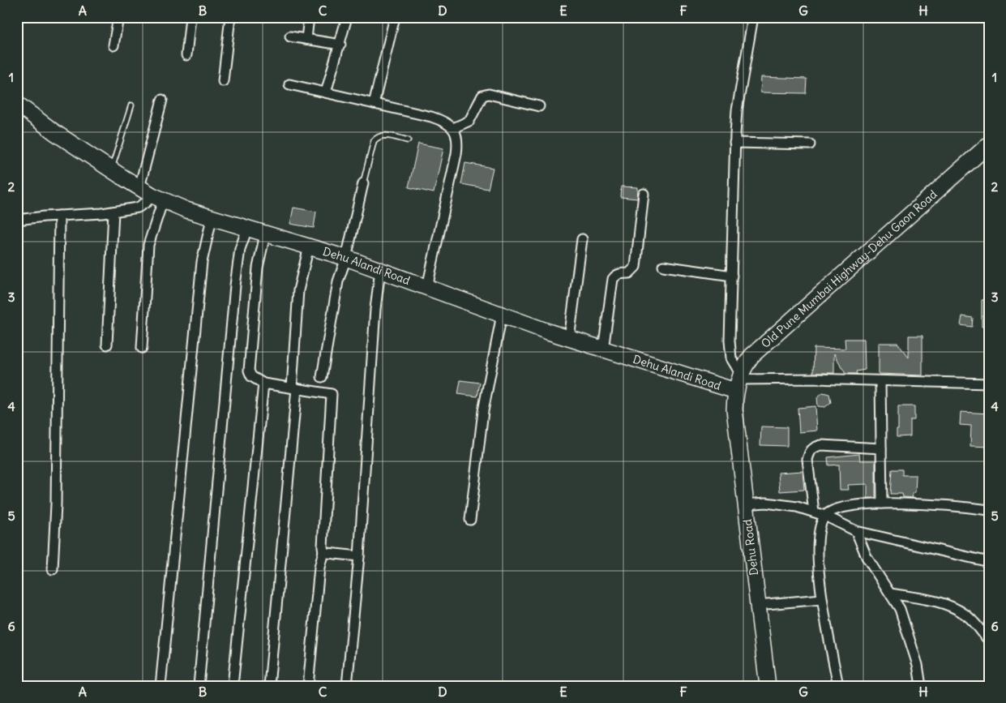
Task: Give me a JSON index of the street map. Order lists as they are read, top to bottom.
{
  "streets": {
    "main road": ["Dehu Alandi Road", "Old Pune Mumbai Highway-Dehu Gaon Road", "Dehu Road"]
  },
  "crossings": [
    ["Dehu Alandi Road", "Old Pune Mumbai Highway-Dehu Gaon Road"],
    ["Old Pune Mumbai Highway-Dehu Gaon Road", "Dehu Road"]
  ],
  "grid": {
    "columns": [
      "A",
      "B",
      "C",
      "D",
      "E",
      "F",
      "G",
      "H"
    ],
    "rows": [
      "1",
      "2",
      "3",
      "4",
      "5",
      "6"
    ]
  }
}
